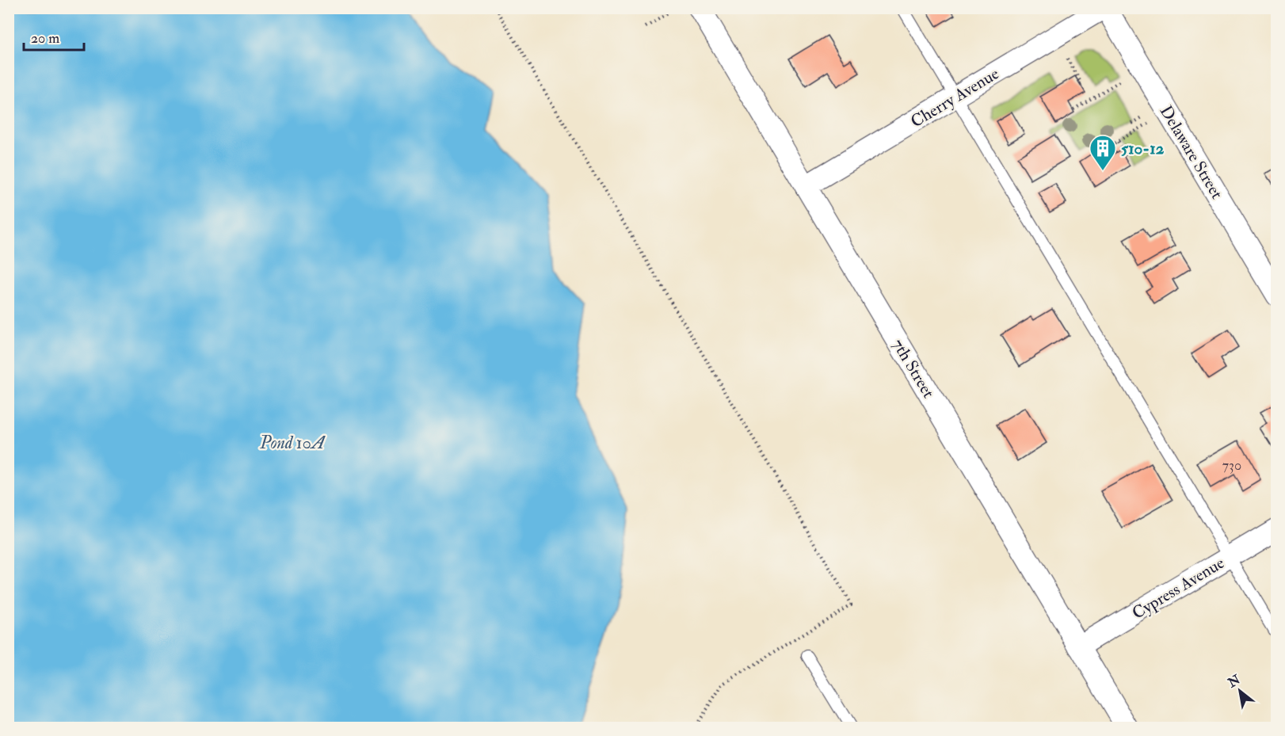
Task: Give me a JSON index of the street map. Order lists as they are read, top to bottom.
{
  "streets": {
    "street": [
      "Cherry Avenue",
      "Delaware Street",
      "7th Street",
      "Cypress Avenue"
    ]
  },
  "crossings": [
    ["Cherry Avenue", "Delaware Street"],
    ["Cherry Avenue", "7th Street"],
    ["7th Street", "Cypress Avenue"]
  ],
  "water": ["Pond 10A"],
  "places": {
    "building": ["510-12"]
  },
  "house_numbers": ["730"],
  "scale_bar": "20 m",
  "north": "top left"
}
